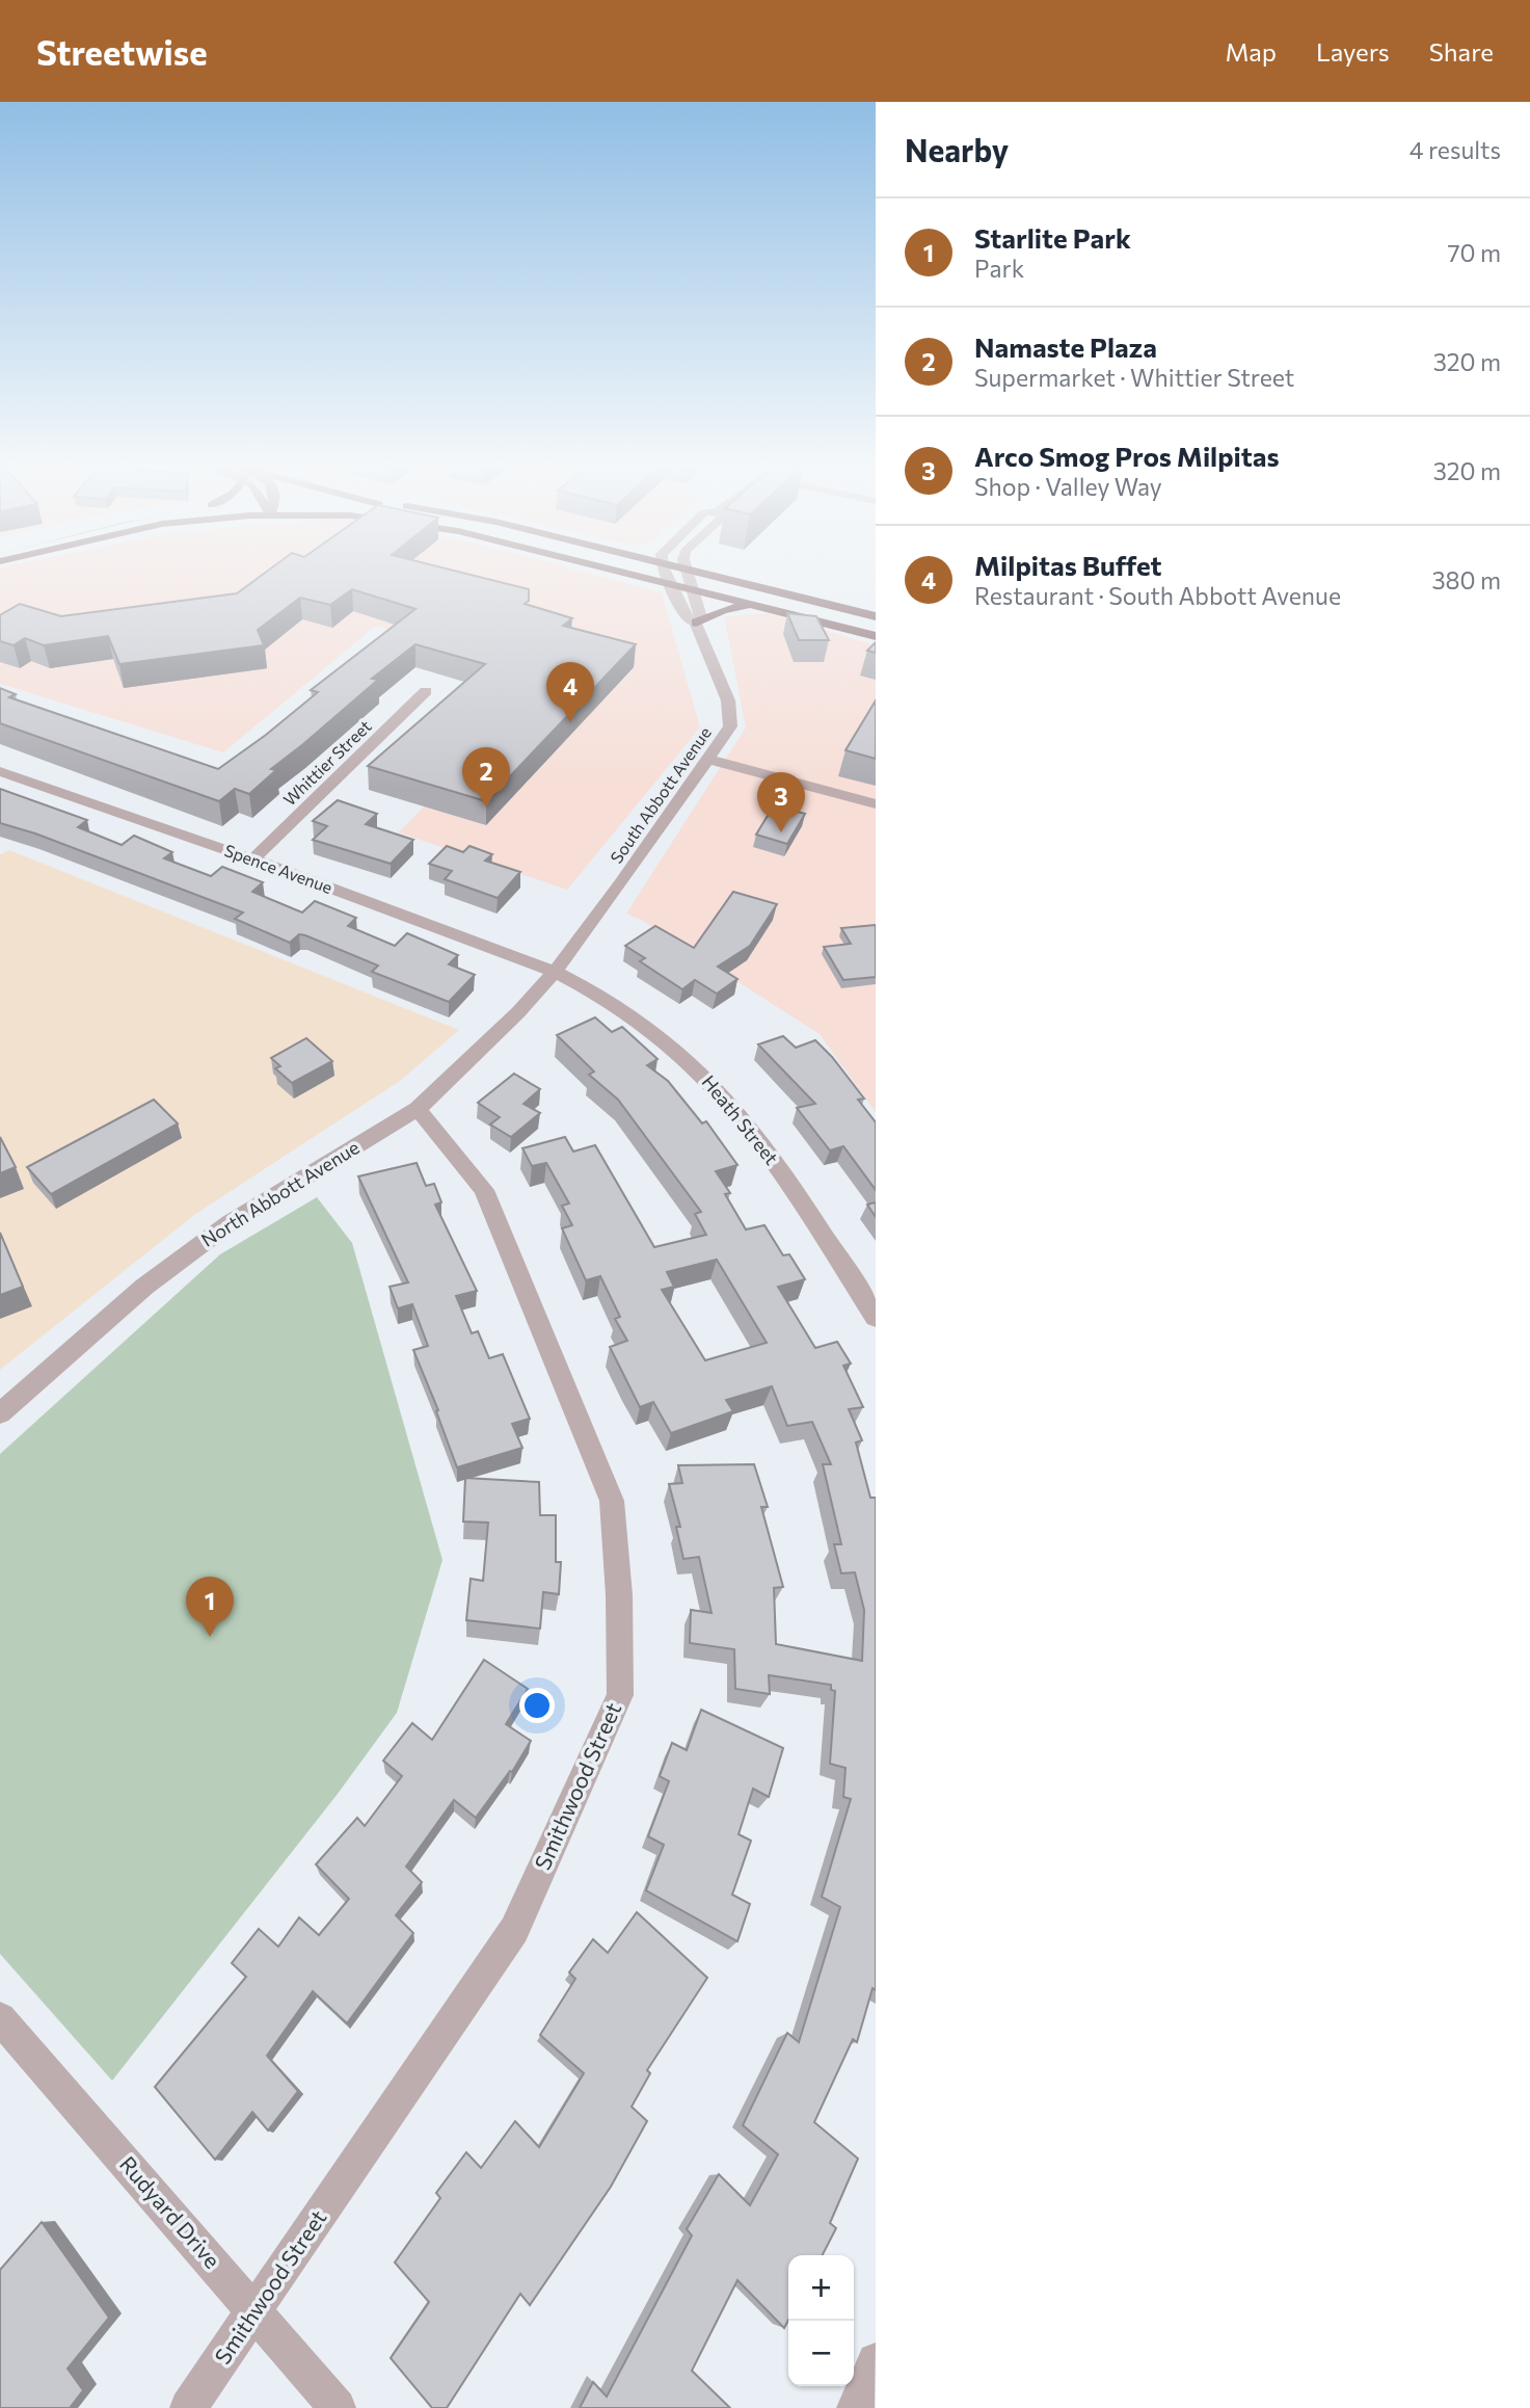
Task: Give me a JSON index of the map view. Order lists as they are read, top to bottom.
{
  "streets": {
    "street": [
      "Whittier Street",
      "South Abbott Avenue",
      "Spence Avenue",
      "Heath Street",
      "North Abbott Avenue",
      "Smithwood Street",
      "Rudyard Drive"
    ]
  },
  "crossings": [
    ["Whittier Street", "Spence Avenue"],
    ["South Abbott Avenue", "Spence Avenue"],
    ["South Abbott Avenue", "Heath Street"],
    ["South Abbott Avenue", "North Abbott Avenue"],
    ["Spence Avenue", "Heath Street"],
    ["Spence Avenue", "North Abbott Avenue"],
    ["Heath Street", "North Abbott Avenue"],
    ["North Abbott Avenue", "Smithwood Street"],
    ["Smithwood Street", "Rudyard Drive"]
  ],
  "page": {
    "header": "Streetwise",
    "nav": ["Map", "Layers", "Share"],
    "heading": ["Nearby", "4 results"],
    "list": [
      {
        "mark": "1",
        "name": "Starlite Park",
        "note": "Park",
        "value": "70 m"
      },
      {
        "mark": "2",
        "name": "Namaste Plaza",
        "note": "Supermarket · Whittier Street",
        "value": "320 m"
      },
      {
        "mark": "3",
        "name": "Arco Smog Pros Milpitas",
        "note": "Shop · Valley Way",
        "value": "320 m"
      },
      {
        "mark": "4",
        "name": "Milpitas Buffet",
        "note": "Restaurant · South Abbott Avenue",
        "value": "380 m"
      }
    ],
    "pins": [
      "4",
      "2",
      "3",
      "1"
    ],
    "map_buttons": ["+", "−"]
  }
}
